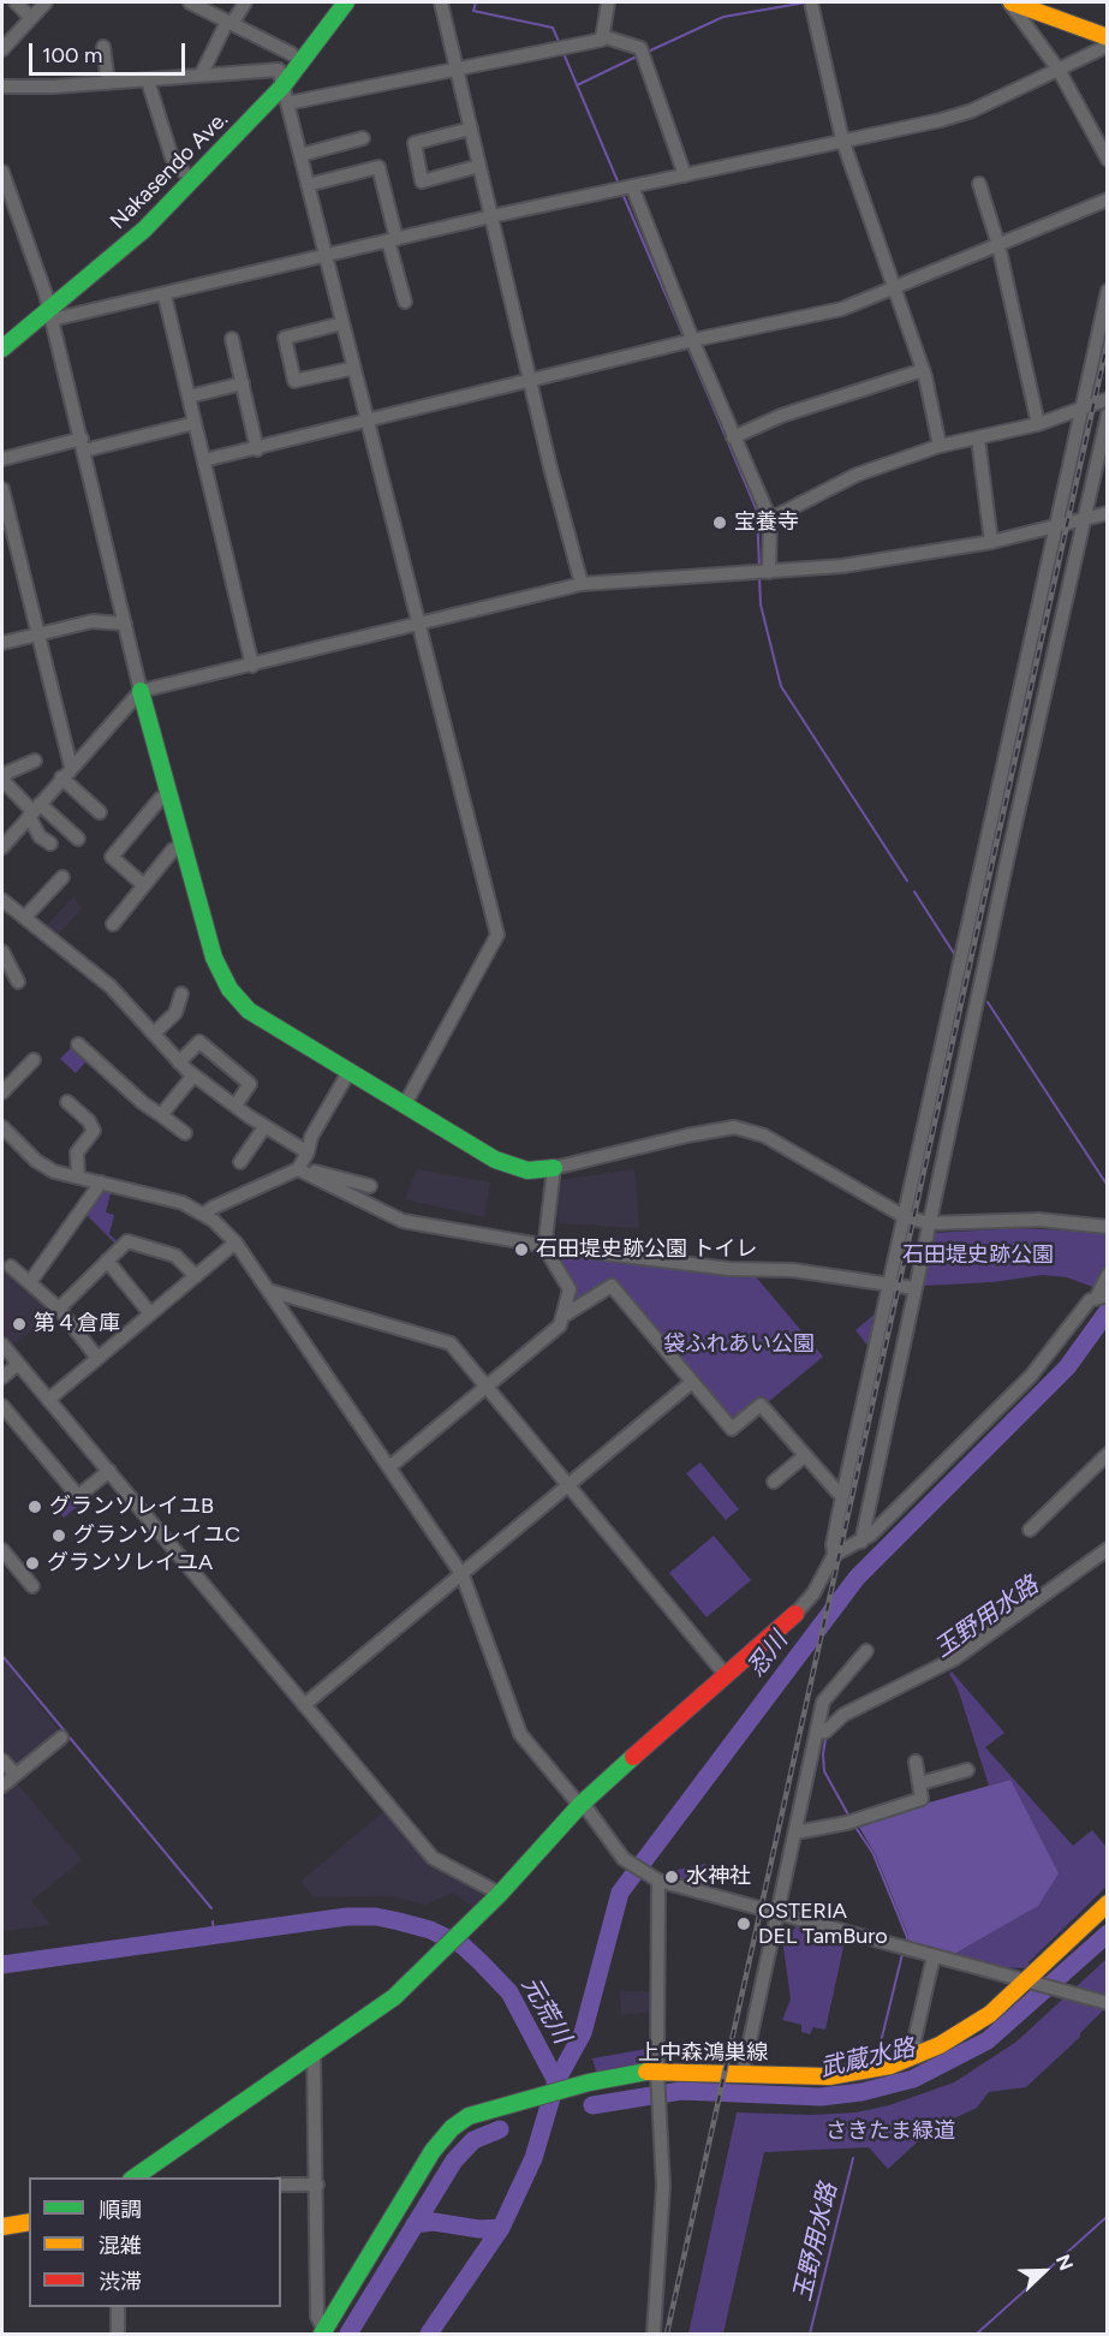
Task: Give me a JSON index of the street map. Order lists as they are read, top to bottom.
{
  "streets": {
    "main road": ["Nakasendo Ave.", "上中森鴻巣線"]
  },
  "water": [
    "玉野用水路",
    "忍川",
    "元荒川",
    "武蔵水路"
  ],
  "parks": ["石田堤史跡公園", "袋ふれあい公園", "さきたま緑道"],
  "places": [
    "宝養寺",
    "石田堤史跡公園 トイレ",
    "第４倉庫",
    "グランソレイユB",
    "グランソレイユC",
    "グランソレイユA",
    "水神社",
    "OSTERIA DEL TamBuro"
  ],
  "legend": ["順調", "混雑", "渋滞"],
  "scale_bar": "100 m",
  "north": "top right"
}
